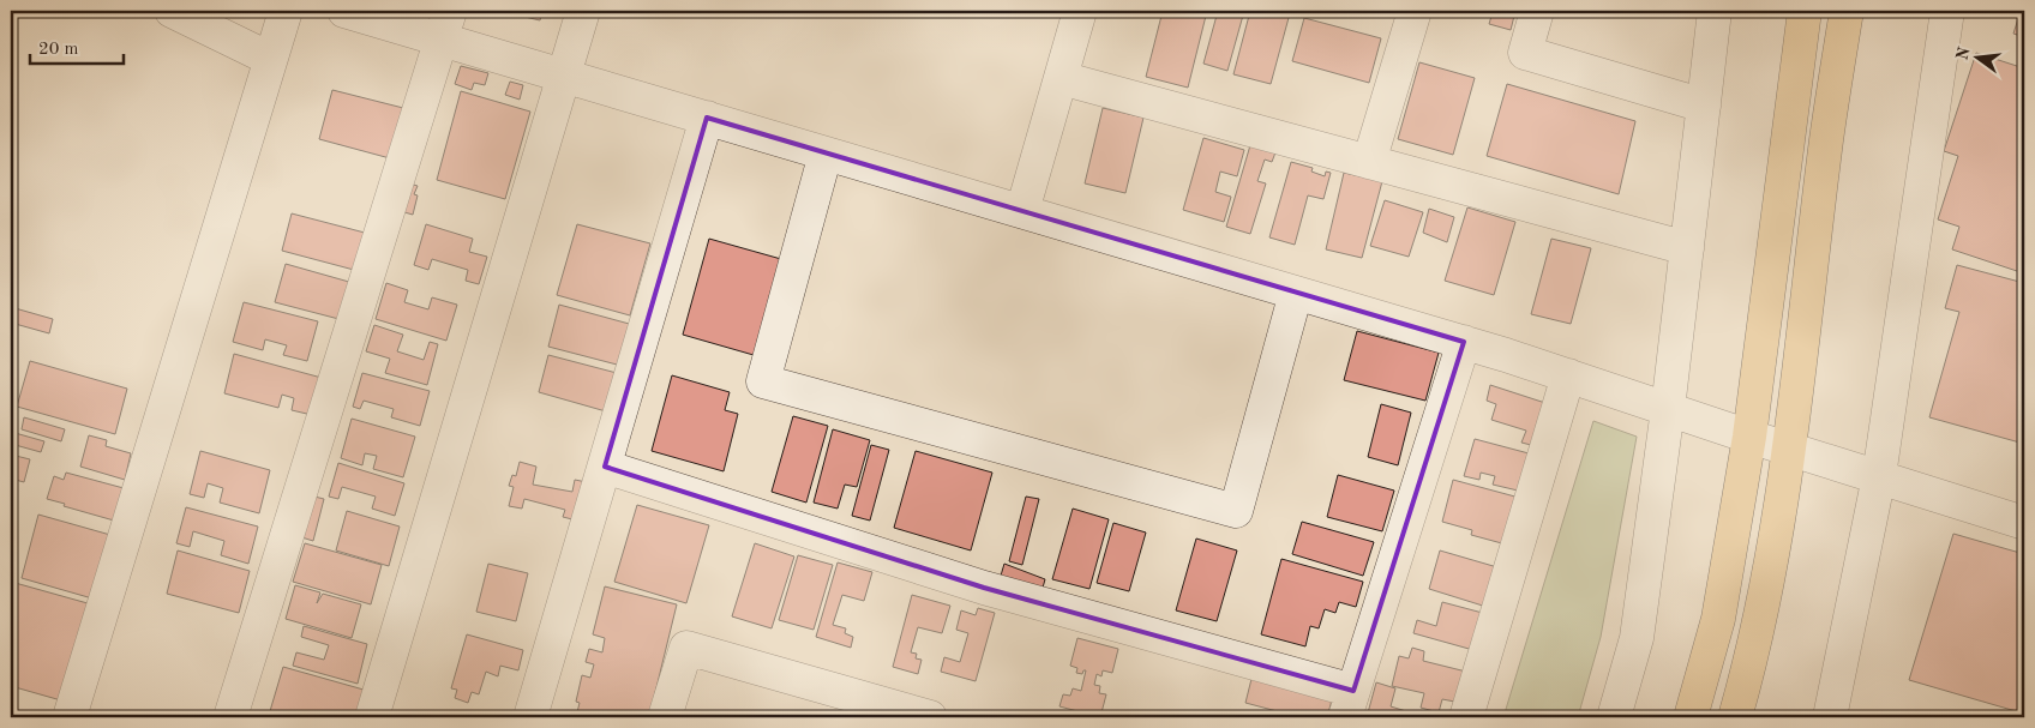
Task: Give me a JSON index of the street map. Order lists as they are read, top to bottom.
{
  "scale_bar": "20 m",
  "north": "left"
}
